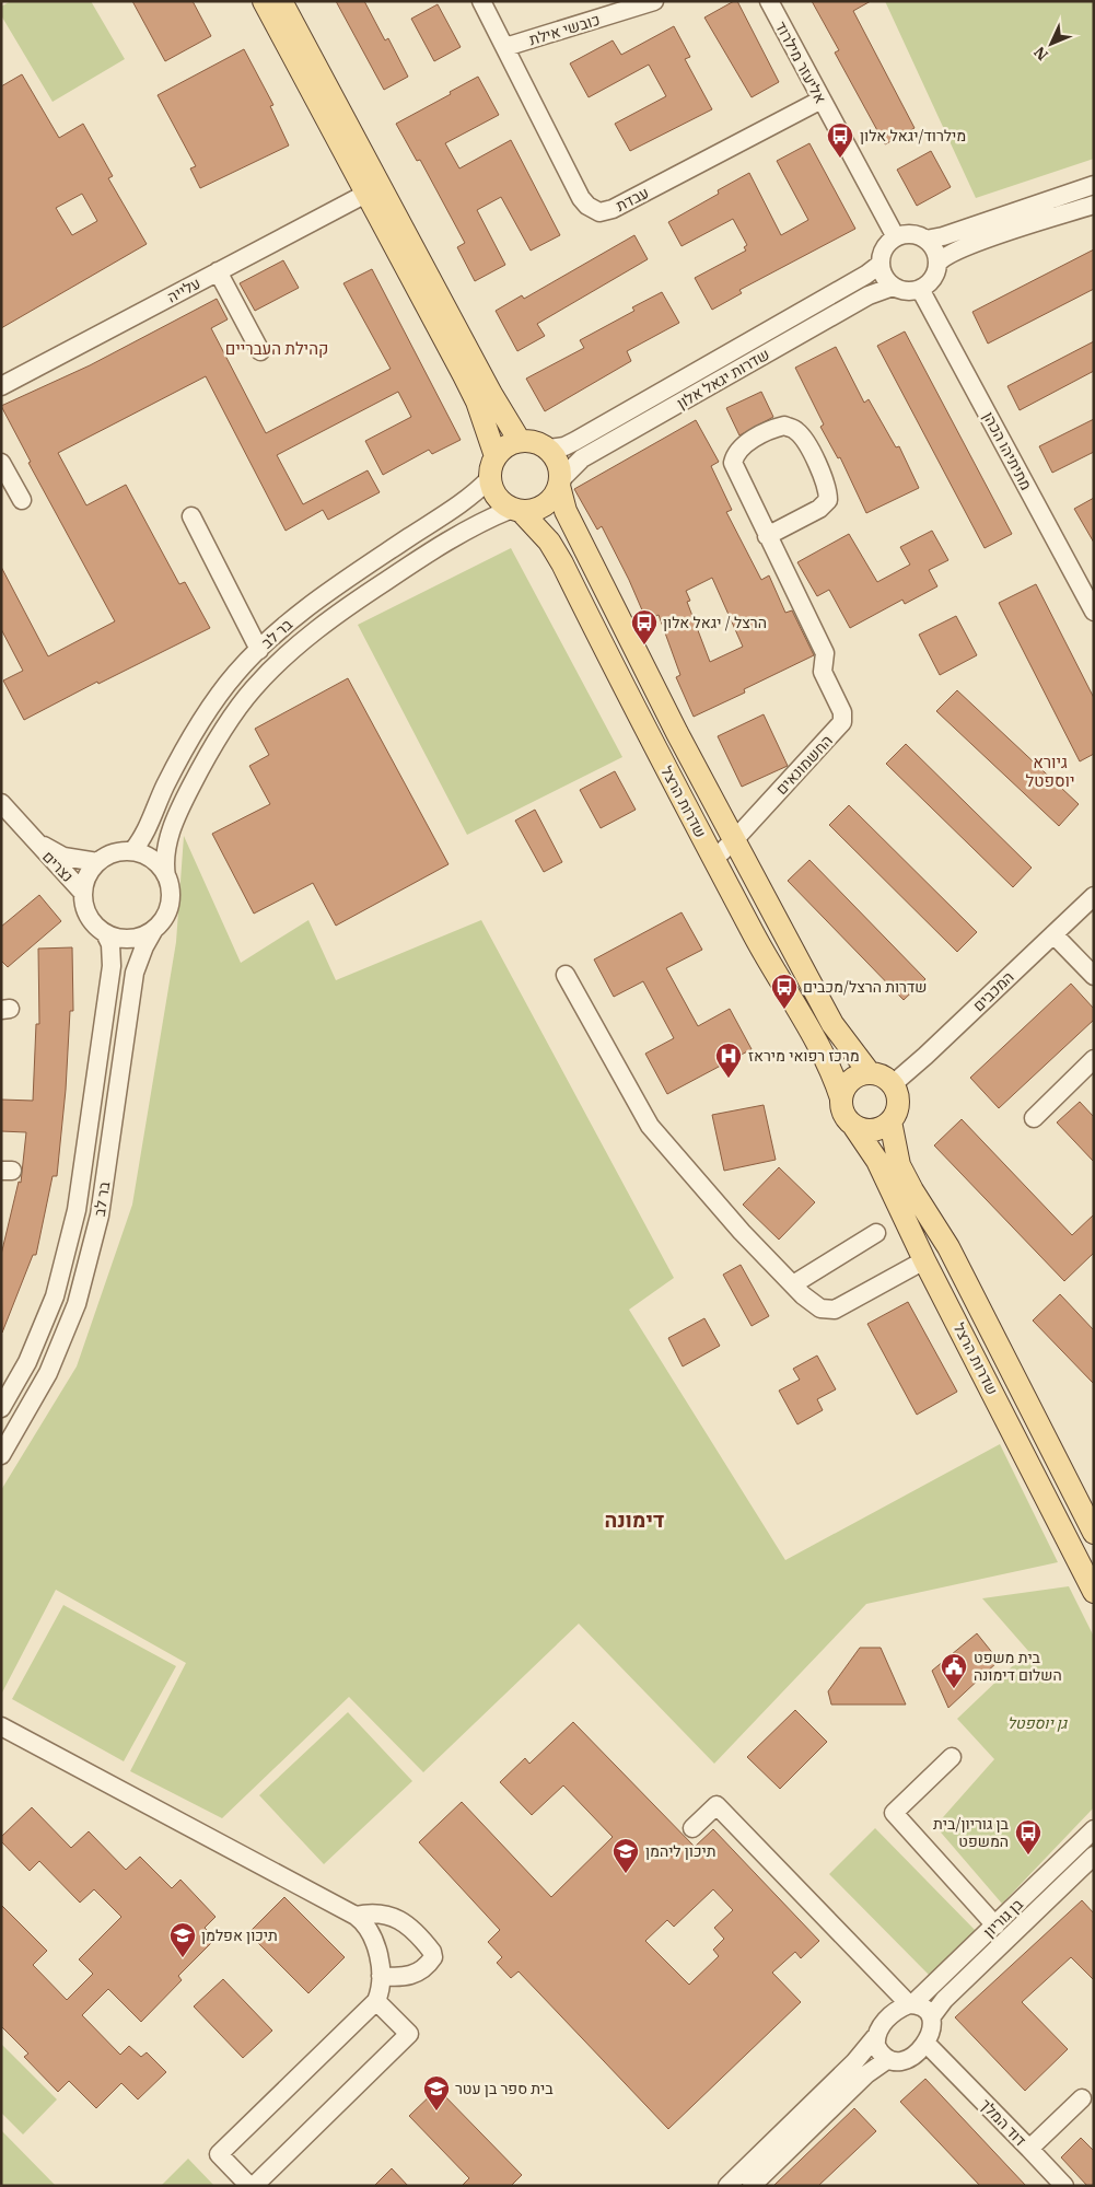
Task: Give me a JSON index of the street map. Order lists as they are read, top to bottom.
{
  "streets": {
    "main road": ["שדרות הרצל"],
    "street": [
      "כובשי אילת",
      "אליעזר מילרוד",
      "עבדת",
      "עלייה",
      "שדרות יגאל אלון",
      "מתיתיהו הכהן",
      "בר לב",
      "החשמונאים",
      "נצרים",
      "המכבים",
      "בן גוריון",
      "דוד המלך"
    ]
  },
  "crossings": [
    ["כובשי אילת", "עבדת"],
    ["אליעזר מילרוד", "עבדת"],
    ["אליעזר מילרוד", "שדרות יגאל אלון"],
    ["אליעזר מילרוד", "מתיתיהו הכהן"],
    ["שדרות יגאל אלון", "מתיתיהו הכהן"],
    ["שדרות יגאל אלון", "בר לב"],
    ["שדרות יגאל אלון", "שדרות הרצל"],
    ["בר לב", "שדרות הרצל"],
    ["בר לב", "נצרים"],
    ["החשמונאים", "שדרות הרצל"],
    ["שדרות הרצל", "המכבים"],
    ["בן גוריון", "דוד המלך"]
  ],
  "districts": ["קהילת העבריים", "גיורא יוספטל", "דימונה"],
  "parks": ["גן יוספטל"],
  "places": {
    "bus stop": [
      "מילרוד/יגאל אלון",
      "הרצל / יגאל אלון",
      "שדרות הרצל/מכבים",
      "בן גוריון/בית המשפט"
    ],
    "hospital": ["מרכז רפואי מיראז"],
    "public building": ["בית משפט השלום דימונה"],
    "school or university": ["תיכון ליהמן", "תיכון אפלמן", "בית ספר בן עטר"]
  },
  "north": "bottom left"
}
